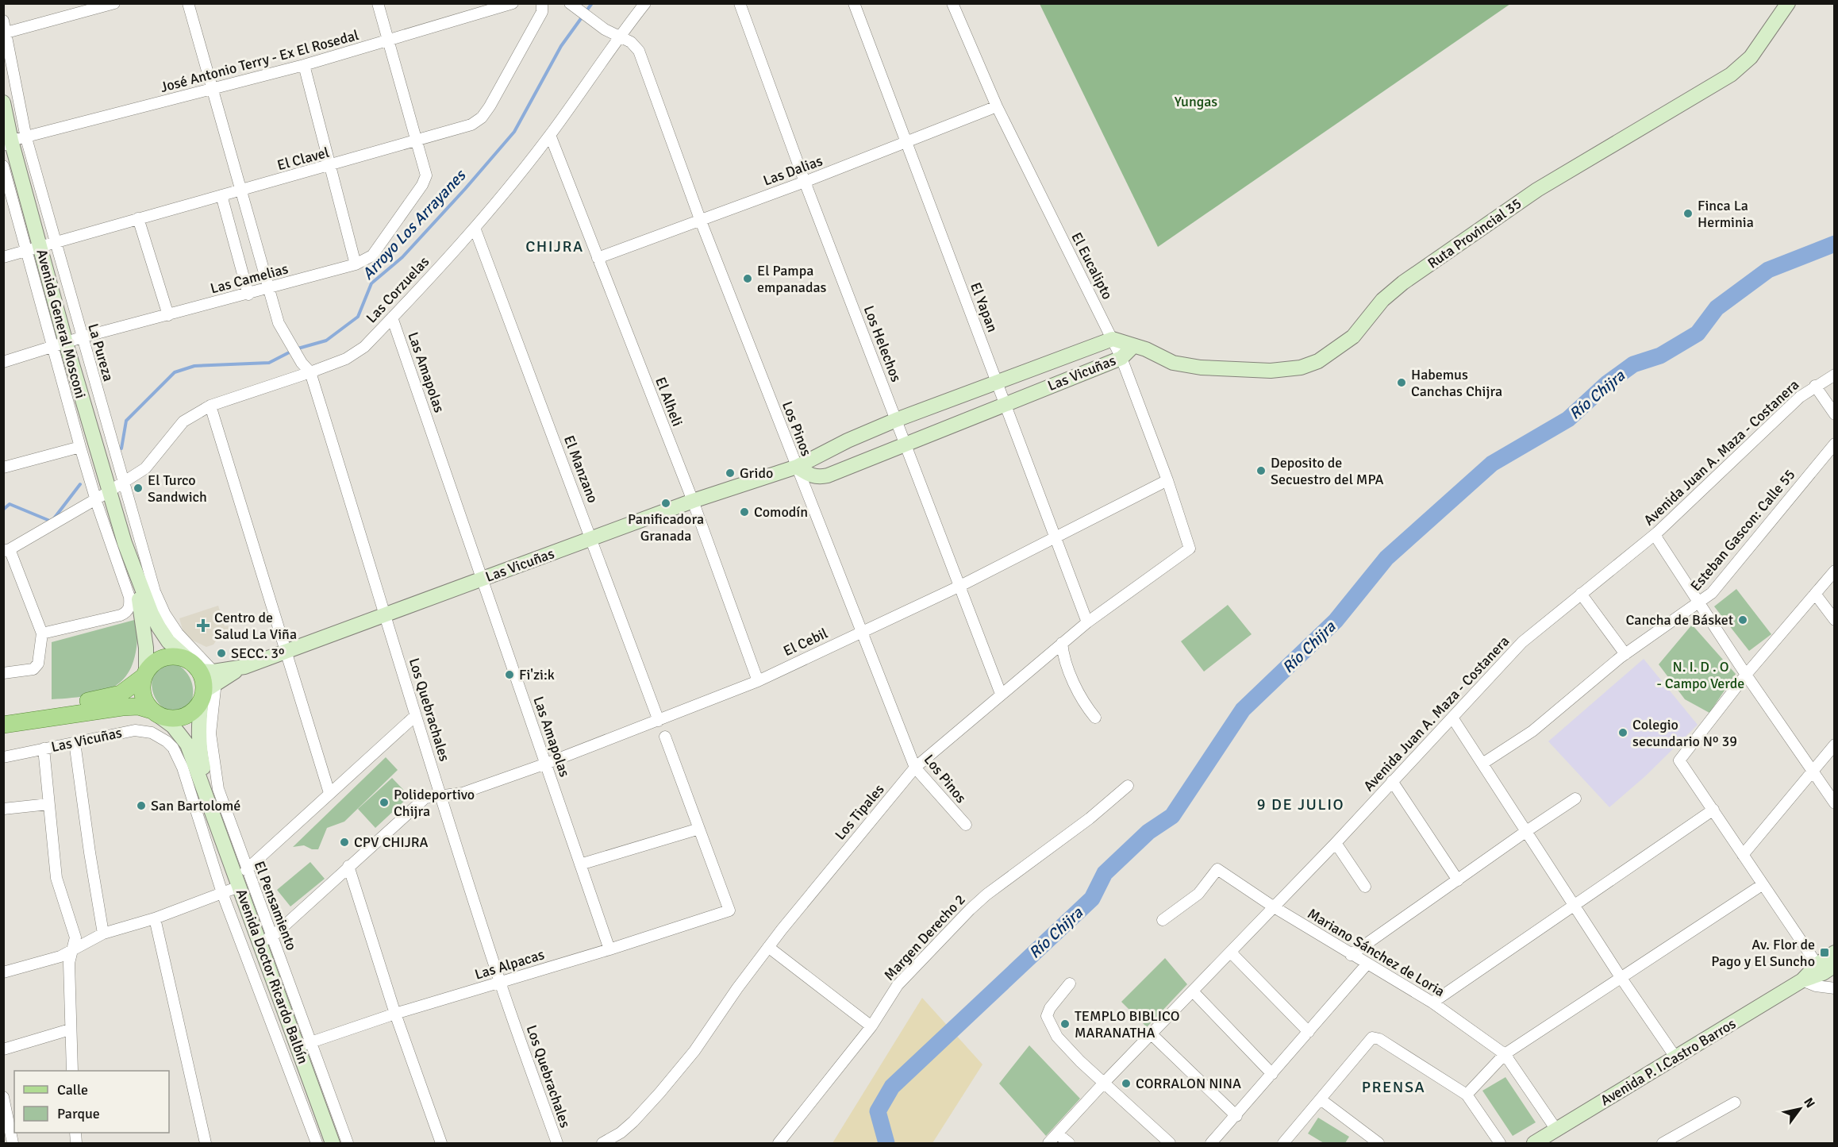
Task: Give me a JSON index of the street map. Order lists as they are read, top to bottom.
{
  "streets": {
    "street": [
      "José Antonio Terry - Ex El Rosedal",
      "El Clavel",
      "Las Dalias",
      "Ruta Provincial 35",
      "El Eucalipto",
      "Las Camelias",
      "Las Corzuelas",
      "El Yapan",
      "Avenida General Mosconi",
      "Los Helechos",
      "La Pureza",
      "Las Amapolas",
      "Las Vicuñas",
      "El Alheli",
      "Los Pinos",
      "Avenida Juan A. Maza - Costanera",
      "El Manzano",
      "Esteban Gascon: Calle 55",
      "El Cebil",
      "Los Quebrachales",
      "Los Tipales",
      "El Pensamiento",
      "Margen Derecho 2",
      "Mariano Sánchez de Loria",
      "Las Alpacas",
      "Avenida Doctor Ricardo Balbín",
      "Avenida P. I.Castro Barros"
    ]
  },
  "crossings": [
    ["José Antonio Terry - Ex El Rosedal", "Las Camelias"],
    ["José Antonio Terry - Ex El Rosedal", "Avenida General Mosconi"],
    ["José Antonio Terry - Ex El Rosedal", "La Pureza"],
    ["José Antonio Terry - Ex El Rosedal", "Los Quebrachales"],
    ["El Clavel", "Las Camelias"],
    ["El Clavel", "Avenida General Mosconi"],
    ["El Clavel", "La Pureza"],
    ["El Clavel", "Los Quebrachales"],
    ["Las Dalias", "El Eucalipto"],
    ["Las Dalias", "El Yapan"],
    ["Las Dalias", "Los Helechos"],
    ["Las Dalias", "El Alheli"],
    ["Las Dalias", "Los Pinos"],
    ["Ruta Provincial 35", "Las Vicuñas"],
    ["El Eucalipto", "Las Vicuñas"],
    ["El Eucalipto", "El Cebil"],
    ["El Eucalipto", "Los Tipales"],
    ["Las Camelias", "Avenida General Mosconi"],
    ["Las Camelias", "La Pureza"],
    ["Las Camelias", "Los Quebrachales"],
    ["Las Corzuelas", "Avenida General Mosconi"],
    ["Las Corzuelas", "La Pureza"],
    ["Las Corzuelas", "Las Amapolas"],
    ["Las Corzuelas", "El Alheli"],
    ["Las Corzuelas", "Los Pinos"],
    ["Las Corzuelas", "El Manzano"],
    ["Las Corzuelas", "Los Quebrachales"],
    ["El Yapan", "Las Vicuñas"],
    ["El Yapan", "El Cebil"],
    ["El Yapan", "Los Tipales"],
    ["Los Helechos", "Las Vicuñas"],
    ["Los Helechos", "El Cebil"],
    ["Los Helechos", "Los Tipales"],
    ["La Pureza", "Las Vicuñas"],
    ["La Pureza", "El Pensamiento"],
    ["Las Amapolas", "Las Vicuñas"],
    ["Las Amapolas", "El Cebil"],
    ["Las Amapolas", "Las Alpacas"],
    ["Las Vicuñas", "El Alheli"],
    ["Las Vicuñas", "Los Pinos"],
    ["Las Vicuñas", "El Manzano"],
    ["Las Vicuñas", "Los Quebrachales"],
    ["Las Vicuñas", "El Pensamiento"],
    ["El Alheli", "El Cebil"],
    ["Los Pinos", "El Cebil"],
    ["Los Pinos", "Los Tipales"],
    ["Avenida Juan A. Maza - Costanera", "Mariano Sánchez de Loria"],
    ["El Manzano", "El Cebil"],
    ["El Cebil", "Los Quebrachales"],
    ["El Cebil", "El Pensamiento"],
    ["El Cebil", "Avenida Doctor Ricardo Balbín"],
    ["Los Quebrachales", "Las Alpacas"],
    ["El Pensamiento", "Las Alpacas"],
    ["El Pensamiento", "Avenida Doctor Ricardo Balbín"],
    ["Mariano Sánchez de Loria", "Avenida P. I.Castro Barros"],
    ["Las Alpacas", "Avenida Doctor Ricardo Balbín"]
  ],
  "districts": ["CHIJRA", "9 DE JULIO", "PRENSA"],
  "water": ["Arroyo Los Arrayanes", "Río Chijra"],
  "parks": ["Yungas", "N. I. D . O - Campo Verde"],
  "places": {
    "other": [
      "Finca La Herminia",
      "El Pampa empanadas",
      "Habemus Canchas Chijra",
      "Deposito de Secuestro del MPA",
      "Grido",
      "El Turco Sandwich",
      "Panificadora Granada",
      "Comodín",
      "Cancha de Básket",
      "SECC. 3º",
      "Fi'zi:k",
      "Colegio secundario Nº 39",
      "Polideportivo Chijra",
      "San Bartolomé",
      "CPV CHIJRA",
      "TEMPLO BIBLICO MARANATHA",
      "CORRALON NINA"
    ],
    "health": ["Centro de Salud La Viña"],
    "transit": ["Av. Flor de Pago y El Suncho"]
  },
  "legend": ["Calle", "Parque"],
  "north": "top right"
}
